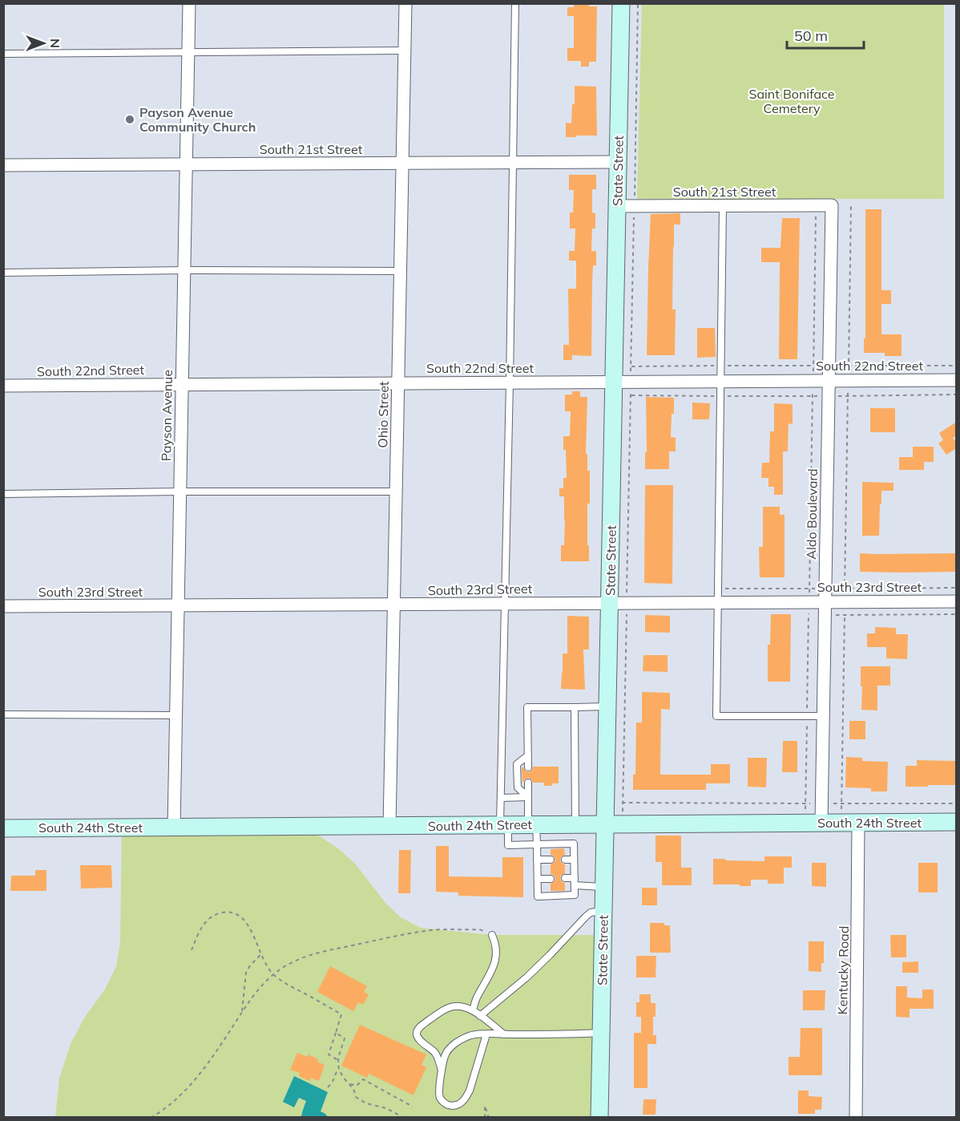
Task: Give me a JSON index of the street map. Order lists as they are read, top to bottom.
{
  "streets": {
    "street": [
      "South 21st Street",
      "State Street",
      "South 22nd Street",
      "Ohio Street",
      "Payson Avenue",
      "Aldo Boulevard",
      "South 23rd Street",
      "South 24th Street",
      "Kentucky Road"
    ]
  },
  "crossings": [
    ["South 21st Street", "State Street"],
    ["South 21st Street", "Ohio Street"],
    ["South 21st Street", "Payson Avenue"],
    ["South 21st Street", "Aldo Boulevard"],
    ["State Street", "South 22nd Street"],
    ["State Street", "South 23rd Street"],
    ["State Street", "South 24th Street"],
    ["South 22nd Street", "Ohio Street"],
    ["South 22nd Street", "Payson Avenue"],
    ["South 22nd Street", "Aldo Boulevard"],
    ["Ohio Street", "South 23rd Street"],
    ["Ohio Street", "South 24th Street"],
    ["Payson Avenue", "South 23rd Street"],
    ["Payson Avenue", "South 24th Street"],
    ["Aldo Boulevard", "South 23rd Street"],
    ["Aldo Boulevard", "South 24th Street"],
    ["South 24th Street", "Kentucky Road"]
  ],
  "parks": ["Saint Boniface Cemetery"],
  "places": ["Payson Avenue Community Church"],
  "scale_bar": "50 m",
  "north": "right"
}
